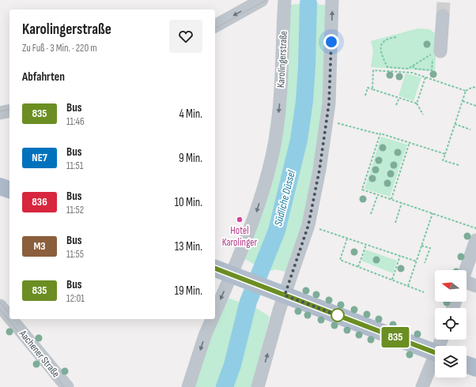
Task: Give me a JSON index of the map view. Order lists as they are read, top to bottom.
{
  "streets": {
    "street": ["Karolingerstraße", "Aachener Straße"]
  },
  "water": ["Südliche Düssel"],
  "places": ["Hotel Karolinger"],
  "lines": ["bus line 835"],
  "north": "left",
  "page": {
    "on_map": "835",
    "heading": [
      ["Karolingerstraße", "Zu Fuß · 3 Min. · 220 m"],
      "Abfahrten"
    ],
    "list": [
      {
        "mark": "835",
        "name": "Bus",
        "note": "11:46",
        "value": "4 Min."
      },
      {
        "mark": "NE7",
        "name": "Bus",
        "note": "11:51",
        "value": "9 Min."
      },
      {
        "mark": "836",
        "name": "Bus",
        "note": "11:52",
        "value": "10 Min."
      },
      {
        "mark": "M3",
        "name": "Bus",
        "note": "11:55",
        "value": "13 Min."
      },
      {
        "mark": "835",
        "name": "Bus",
        "note": "12:01",
        "value": "19 Min."
      }
    ]
  }
}
